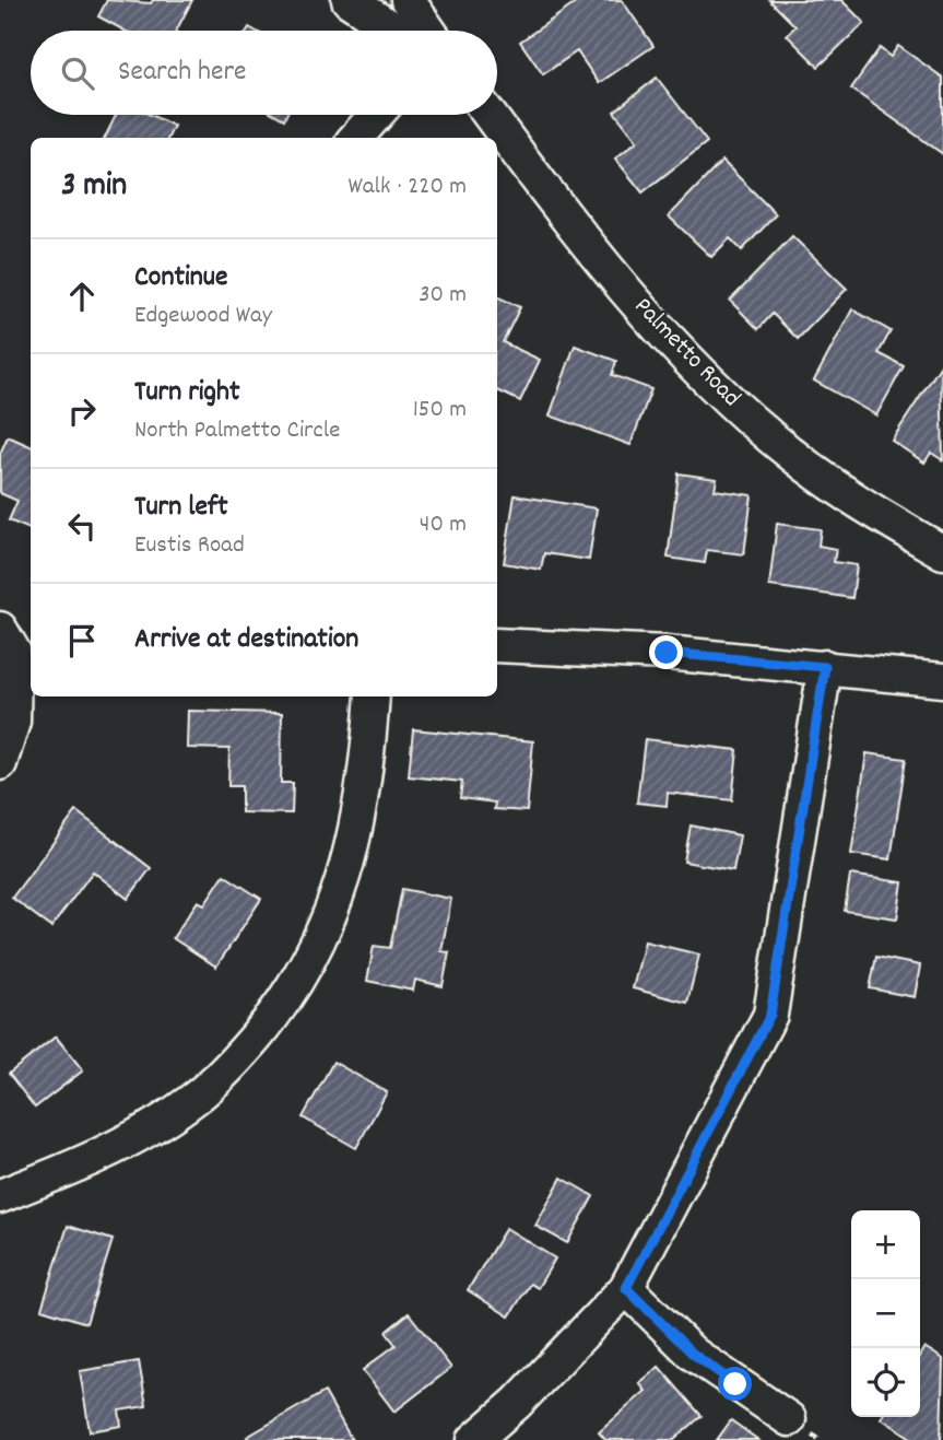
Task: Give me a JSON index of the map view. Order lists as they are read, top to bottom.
{
  "streets": {
    "street": ["Palmetto Road"]
  },
  "page": {
    "search": "Search here",
    "heading": ["3 min", "Walk · 220 m"],
    "list": [
      ["Continue", "Edgewood Way", "30 m"],
      ["Turn right", "North Palmetto Circle", "150 m"],
      ["Turn left", "Eustis Road", "40 m"],
      "Arrive at destination"
    ],
    "map_buttons": ["+", "−"]
  }
}
